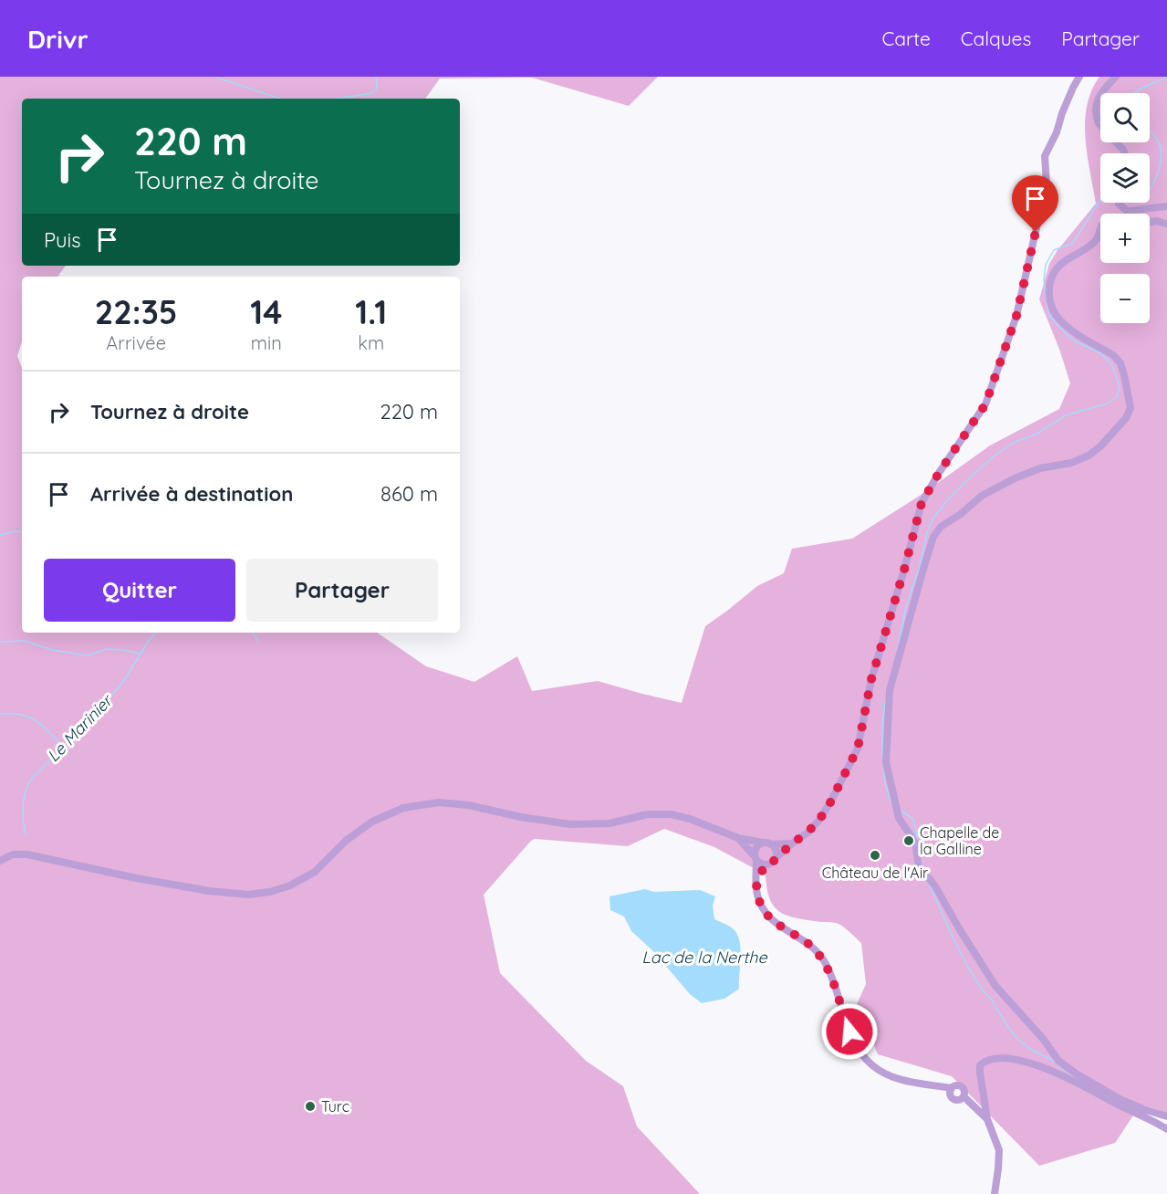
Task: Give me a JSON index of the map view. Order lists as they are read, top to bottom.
{
  "water": ["Le Marinier", "Lac de la Nerthe"],
  "places": ["Chapelle de la Galline", "Château de l'Air", "Turc"],
  "page": {
    "header": "Drivr",
    "nav": ["Carte", "Calques", "Partager"],
    "map_buttons": ["+", "−"],
    "turn": ["220 m", "Tournez à droite"],
    "then": "Puis",
    "eta": [
      "22:35",
      "Arrivée",
      "14",
      "min",
      "1.1",
      "km"
    ],
    "list": [
      {
        "name": "Tournez à droite",
        "value": "220 m"
      },
      {
        "name": "Arrivée à destination",
        "value": "860 m"
      }
    ],
    "buttons": ["Quitter", "Partager"]
  }
}
